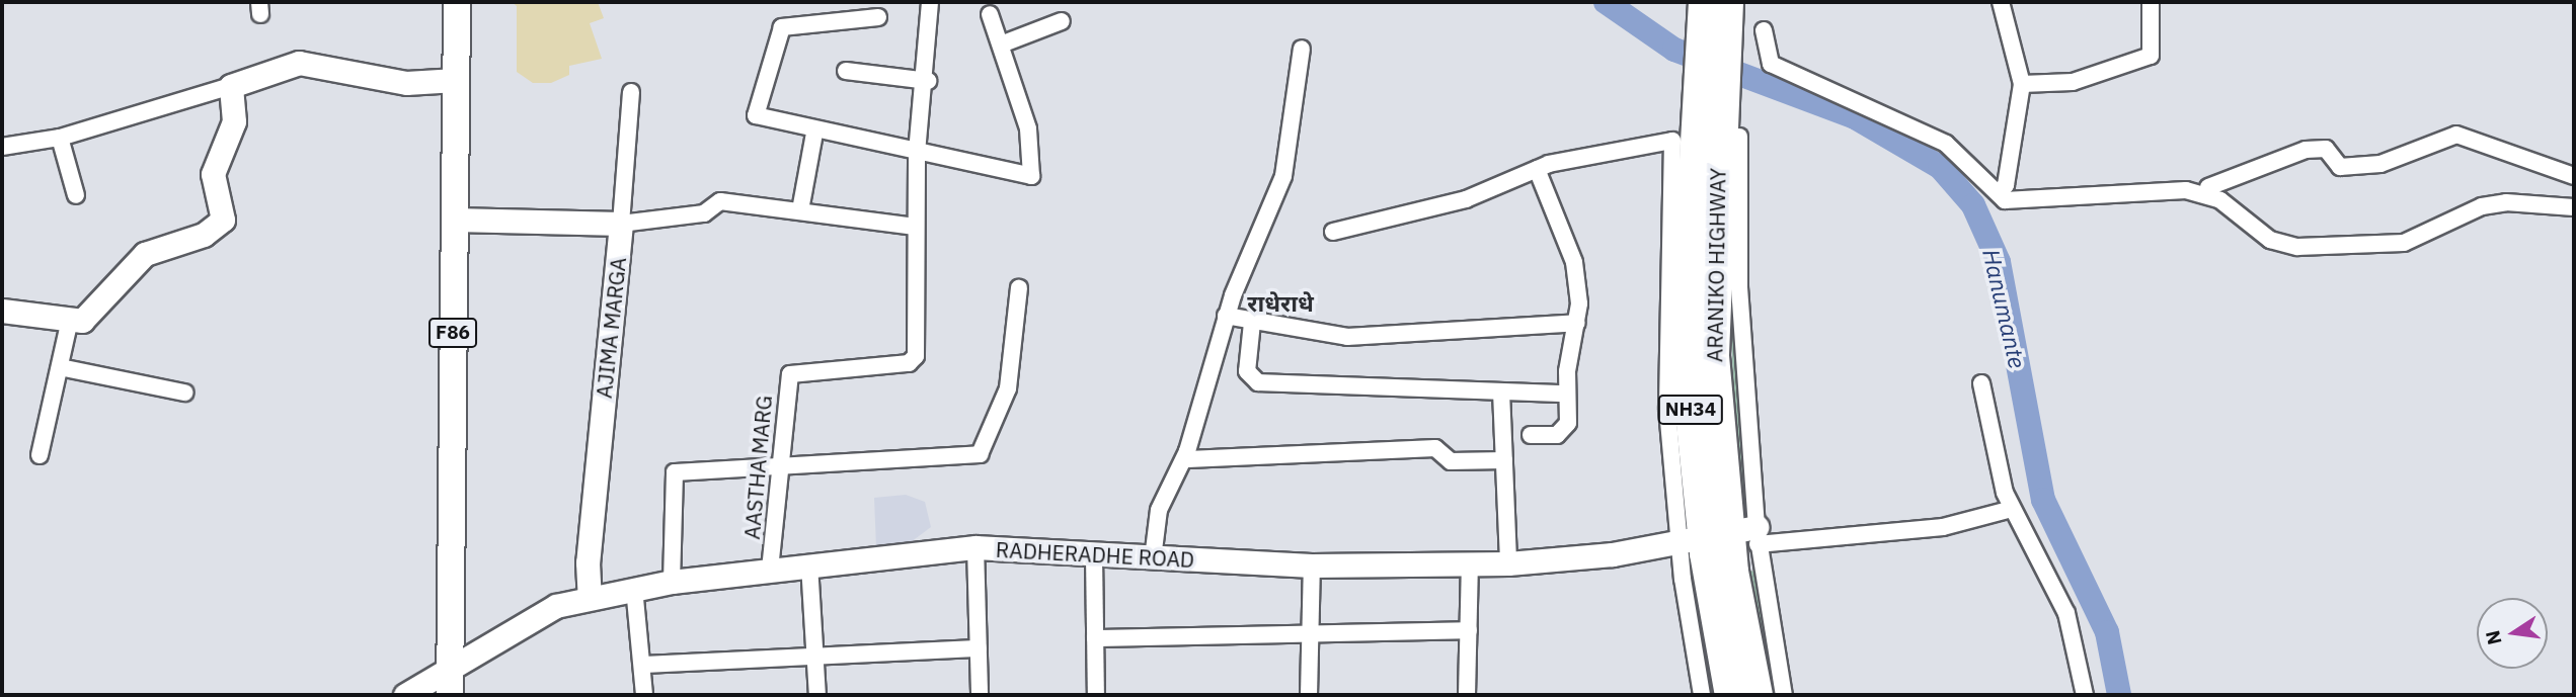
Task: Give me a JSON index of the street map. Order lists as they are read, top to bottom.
{
  "streets": {
    "highway": ["ARANIKO HIGHWAY", "NH34"],
    "main road": ["AJIMA MARGA", "F86", "RADHERADHE ROAD"],
    "street": ["AASTHA MARG"]
  },
  "crossings": [
    ["ARANIKO HIGHWAY", "RADHERADHE ROAD"],
    ["AJIMA MARGA", "RADHERADHE ROAD"],
    ["F86", "RADHERADHE ROAD"],
    ["AASTHA MARG", "RADHERADHE ROAD"]
  ],
  "districts": ["राधेराधे"],
  "water": ["Hanumante"],
  "north": "left"
}
